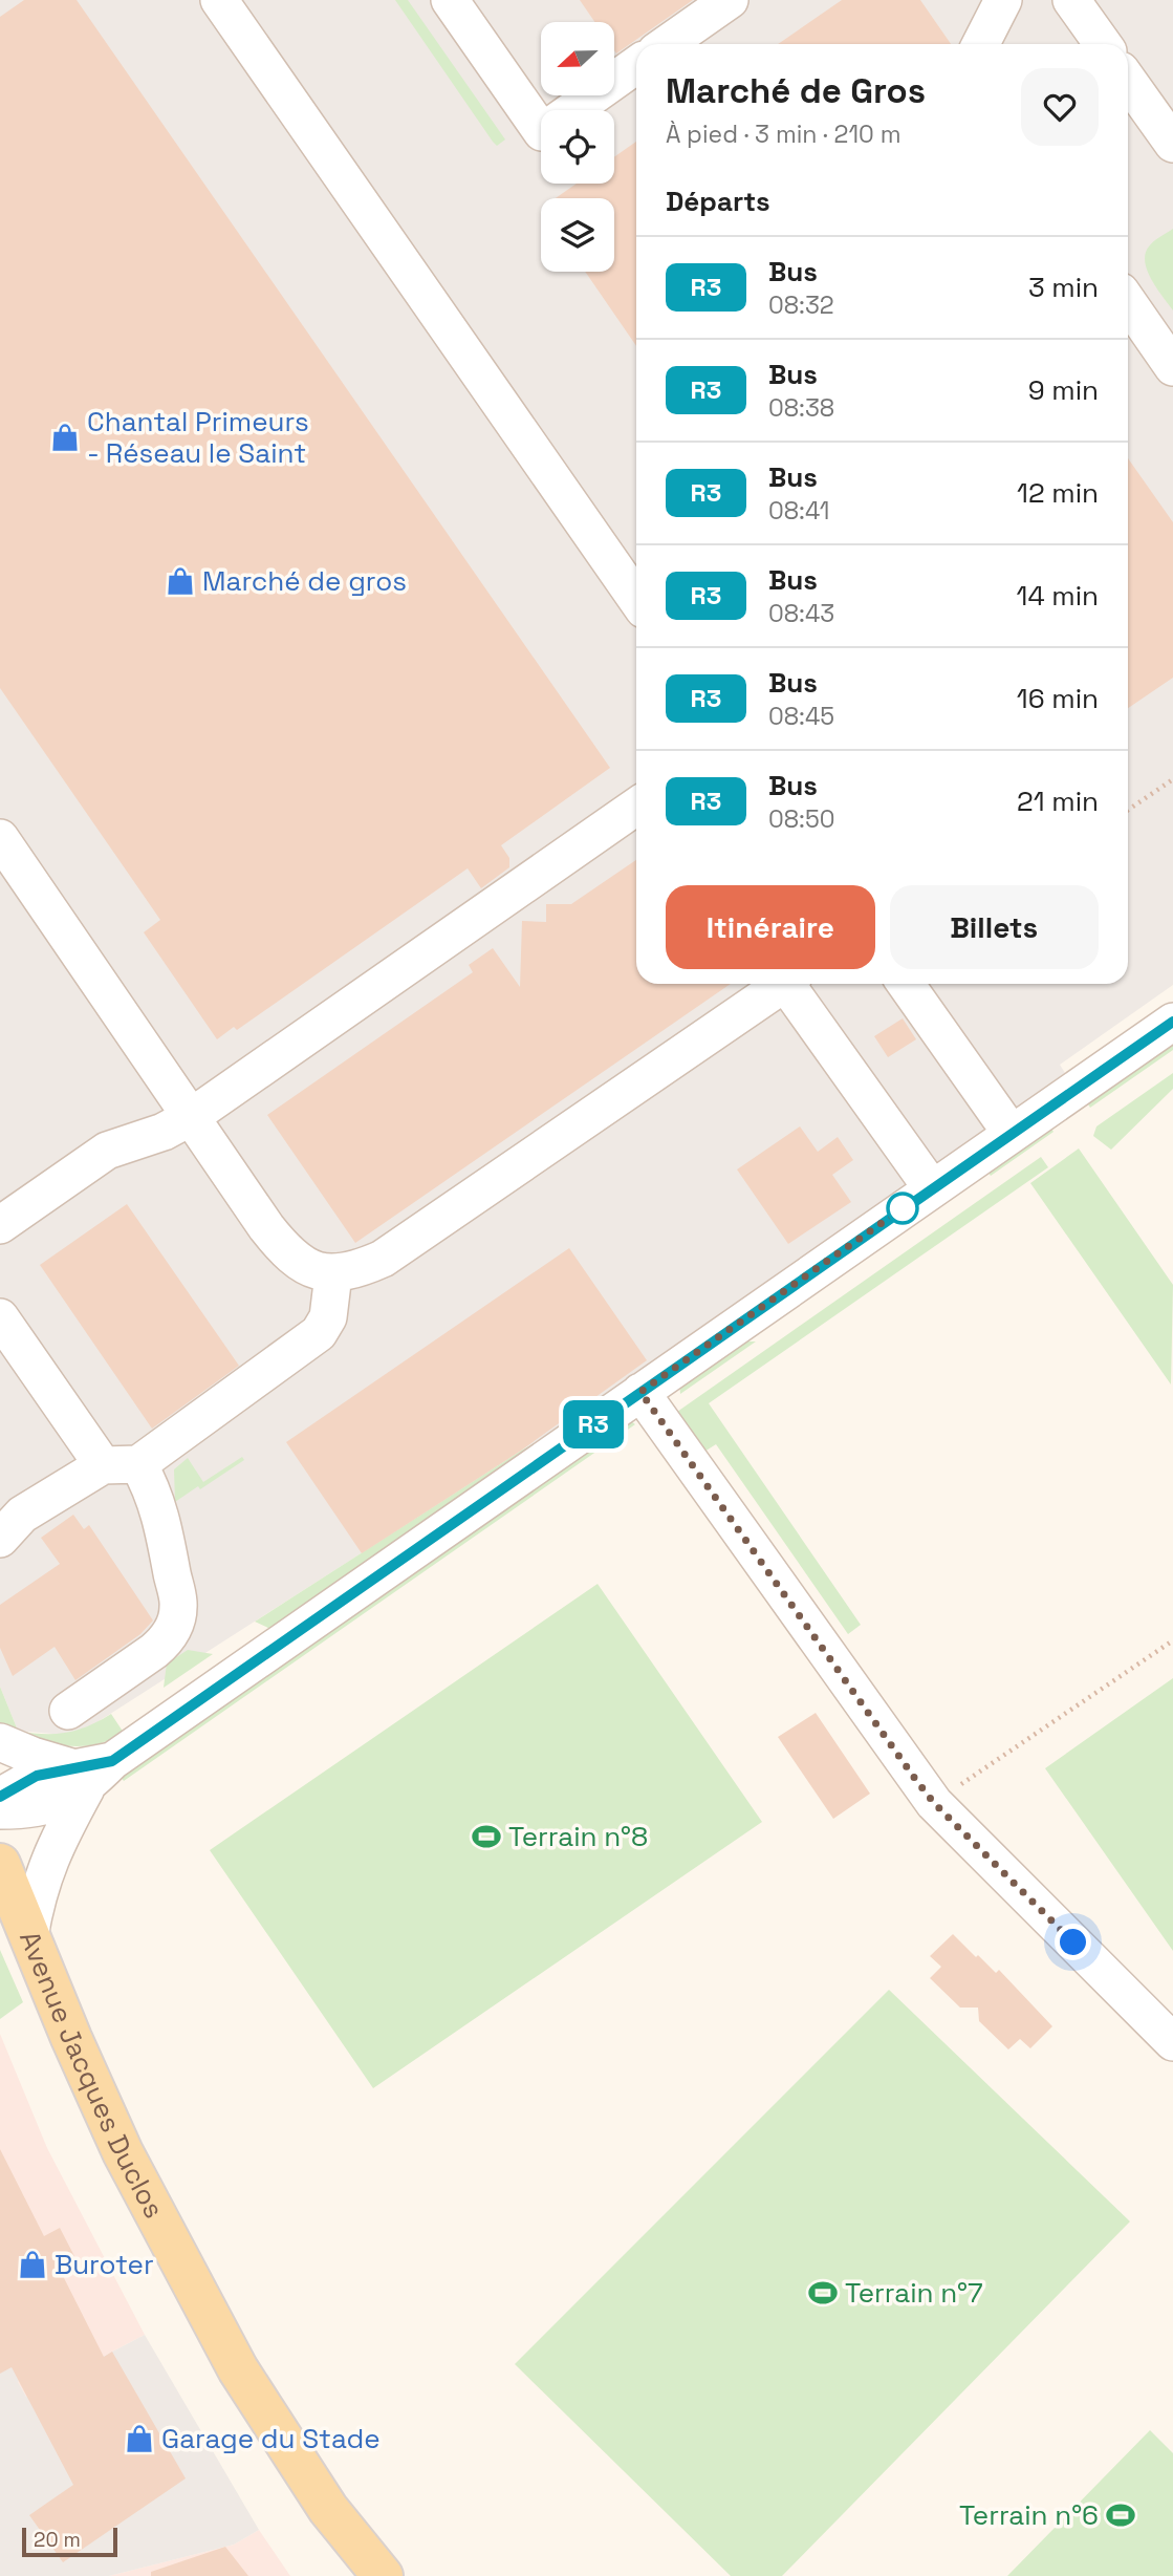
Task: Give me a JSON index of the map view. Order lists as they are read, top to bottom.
{
  "streets": {
    "main road": ["Avenue Jacques Duclos"]
  },
  "places": {
    "shop": [
      "Chantal Primeurs - Réseau le Saint",
      "Marché de gros",
      "Buroter",
      "Garage du Stade"
    ],
    "sports": ["Terrain n°8", "Terrain n°7", "Terrain n°6"]
  },
  "lines": ["bus line R3"],
  "scale_bar": "20 m",
  "north": "left",
  "page": {
    "on_map": "R3",
    "heading": [
      ["Marché de Gros", "À pied · 3 min · 210 m"],
      "Départs"
    ],
    "list": [
      {
        "mark": "R3",
        "name": "Bus",
        "note": "08:32",
        "value": "3 min"
      },
      {
        "mark": "R3",
        "name": "Bus",
        "note": "08:38",
        "value": "9 min"
      },
      {
        "mark": "R3",
        "name": "Bus",
        "note": "08:41",
        "value": "12 min"
      },
      {
        "mark": "R3",
        "name": "Bus",
        "note": "08:43",
        "value": "14 min"
      },
      {
        "mark": "R3",
        "name": "Bus",
        "note": "08:45",
        "value": "16 min"
      },
      {
        "mark": "R3",
        "name": "Bus",
        "note": "08:50",
        "value": "21 min"
      }
    ],
    "buttons": ["Itinéraire", "Billets"],
    "scale": "20 m"
  }
}
